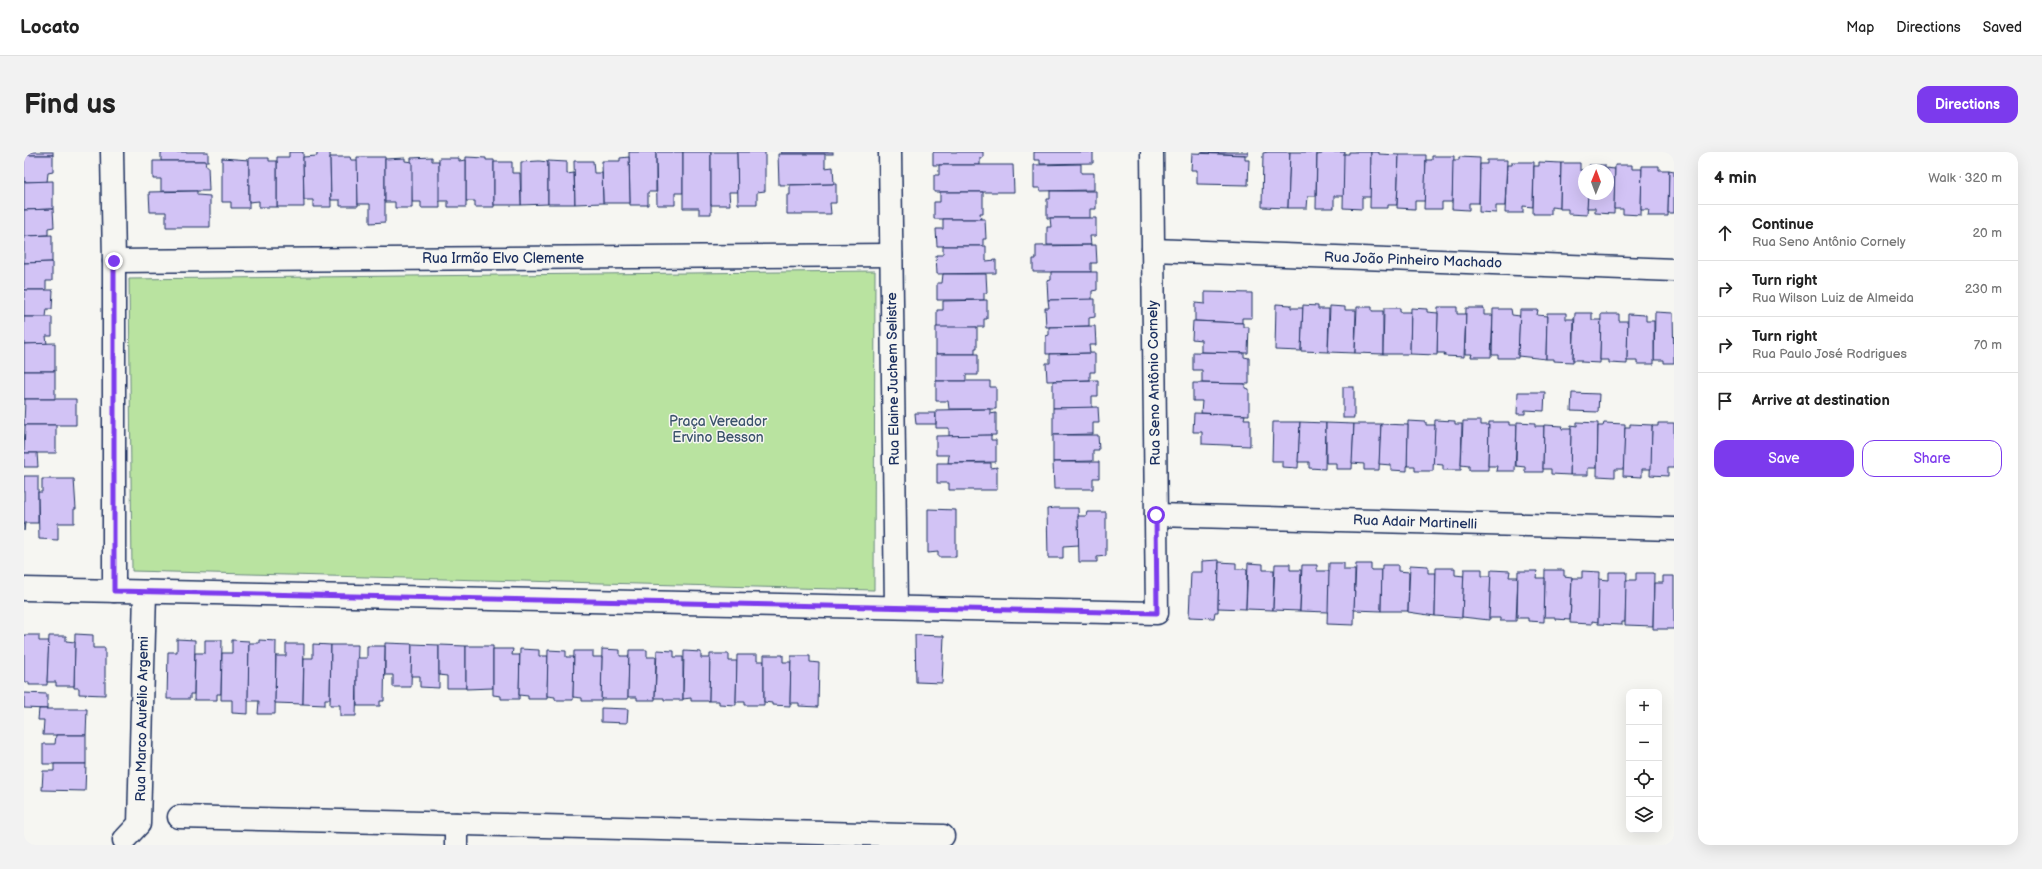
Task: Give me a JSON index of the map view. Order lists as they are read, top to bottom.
{
  "streets": {
    "street": [
      "Rua Irmão Elvo Clemente",
      "Rua João Pinheiro Machado",
      "Rua Elaine Juchem Selistre",
      "Rua Seno Antônio Cornely",
      "Rua Adair Martinelli",
      "Rua Marco Aurélio Argemi"
    ]
  },
  "crossings": [
    ["Rua Irmão Elvo Clemente", "Rua Elaine Juchem Selistre"],
    ["Rua João Pinheiro Machado", "Rua Seno Antônio Cornely"],
    ["Rua Elaine Juchem Selistre", "Rua Seno Antônio Cornely"],
    ["Rua Seno Antônio Cornely", "Rua Adair Martinelli"]
  ],
  "parks": ["Praça Vereador Ervino Besson"],
  "north": "top",
  "page": {
    "header": "Locato",
    "nav": ["Map", "Directions", "Saved"],
    "buttons": [
      "Directions",
      ["Save", "Share"]
    ],
    "title": "Find us",
    "heading": ["4 min", "Walk · 320 m"],
    "list": [
      ["Continue", "Rua Seno Antônio Cornely", "20 m"],
      ["Turn right", "Rua Wilson Luiz de Almeida", "230 m"],
      ["Turn right", "Rua Paulo José Rodrigues", "70 m"],
      "Arrive at destination"
    ],
    "map_buttons": ["+", "−"]
  }
}
